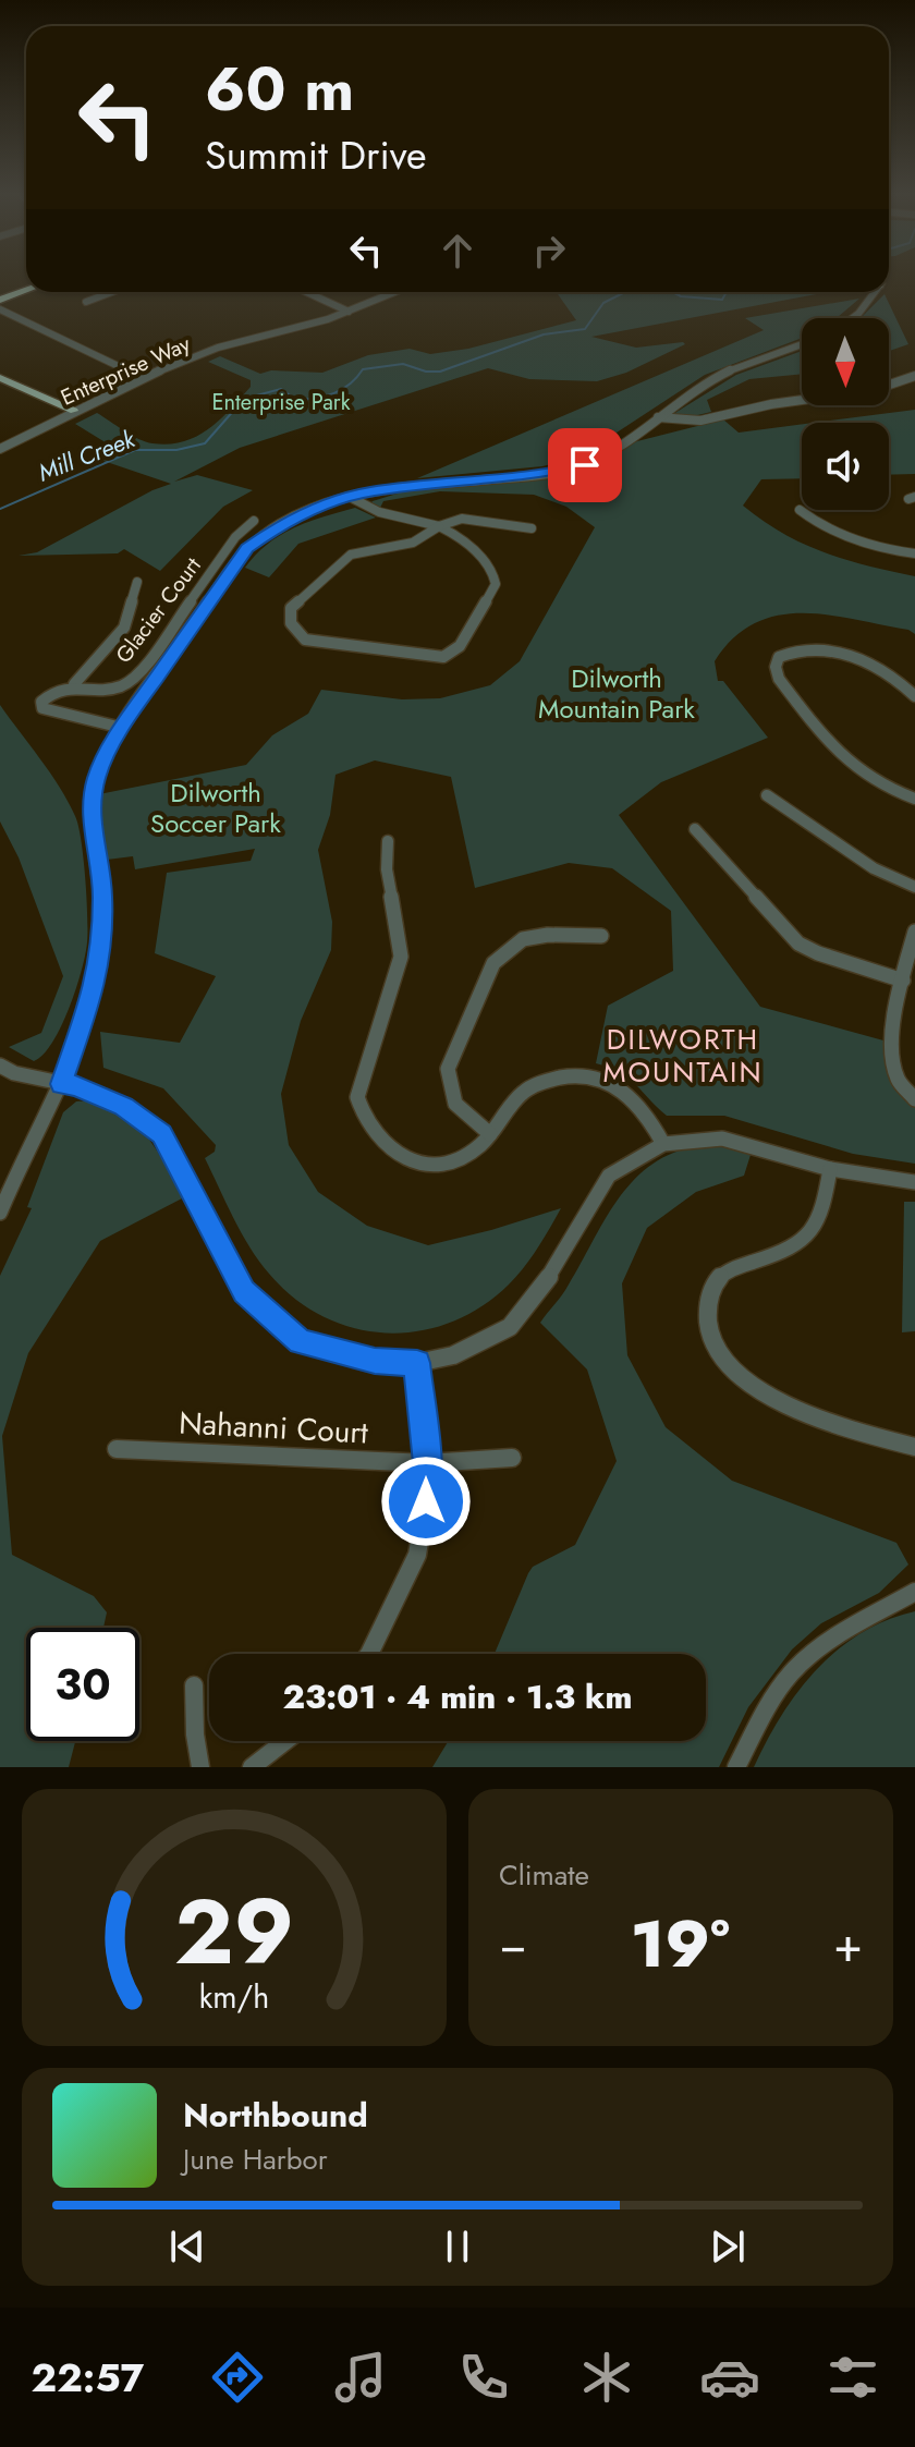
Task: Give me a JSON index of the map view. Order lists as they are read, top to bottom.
{
  "streets": {
    "street": ["Enterprise Way", "Glacier Court", "Nahanni Court"]
  },
  "districts": ["DILWORTH MOUNTAIN"],
  "water": ["Mill Creek"],
  "parks": ["Enterprise Park", "Dilworth Mountain Park", "Dilworth Soccer Park"],
  "north": "bottom",
  "page": {
    "turn": ["60 m", "Summit Drive"],
    "limit": "30",
    "trip": "23:01 · 4 min · 1.3 km",
    "tile": "Climate",
    "heat": ["−", "19°", "+"],
    "song": ["Northbound", "June Harbor"],
    "tabs": "22:57",
    "gauge": ["29", "km/h"]
  }
}
